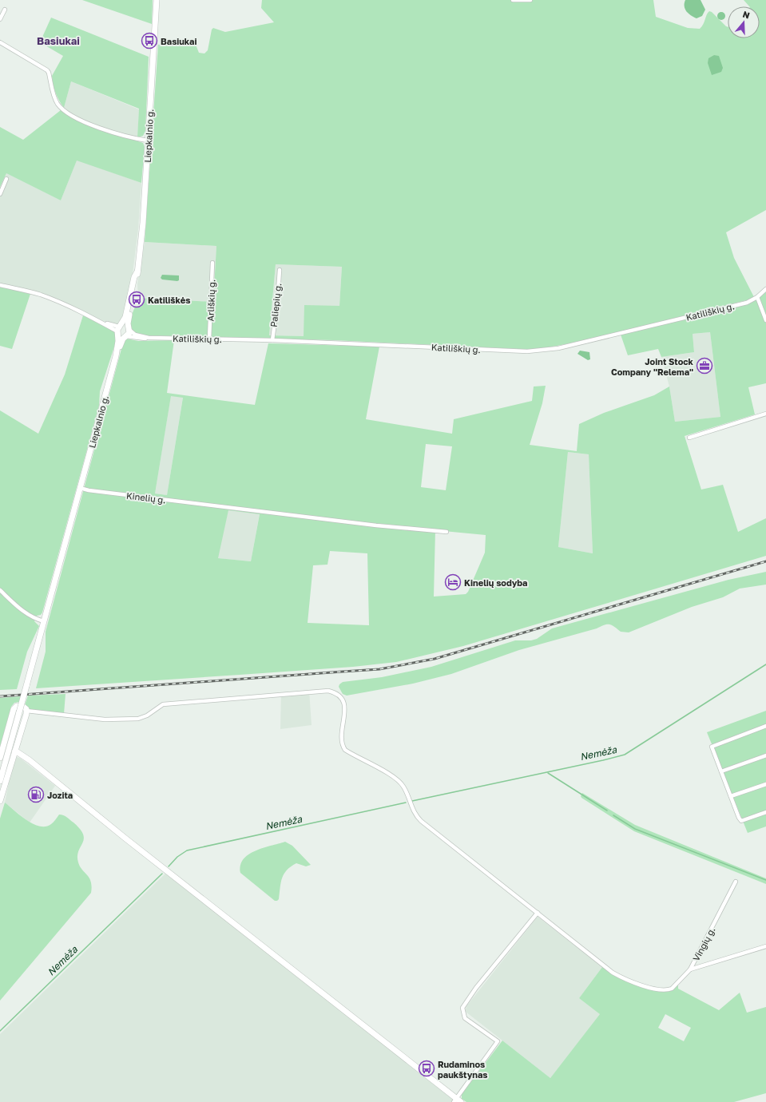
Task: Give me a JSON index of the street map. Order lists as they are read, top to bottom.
{
  "streets": {
    "main road": ["Liepkalnio g."],
    "street": [
      "Arliškių g.",
      "Paliepių g.",
      "Katiliškių g.",
      "Kinelių g.",
      "Vingių g."
    ]
  },
  "crossings": [
    ["Liepkalnio g.", "Katiliškių g."],
    ["Liepkalnio g.", "Kinelių g."],
    ["Arliškių g.", "Katiliškių g."],
    ["Paliepių g.", "Katiliškių g."]
  ],
  "districts": ["Basiukai"],
  "water": ["Nemėža"],
  "places": {
    "bus stop": ["Basiukai", "Katiliškės", "Rudaminos paukštynas"],
    "office": ["Joint Stock Company \"Relema\""],
    "hotel": ["Kinelių sodyba"],
    "fuel station": ["Jozita"]
  },
  "north": "top"
}
